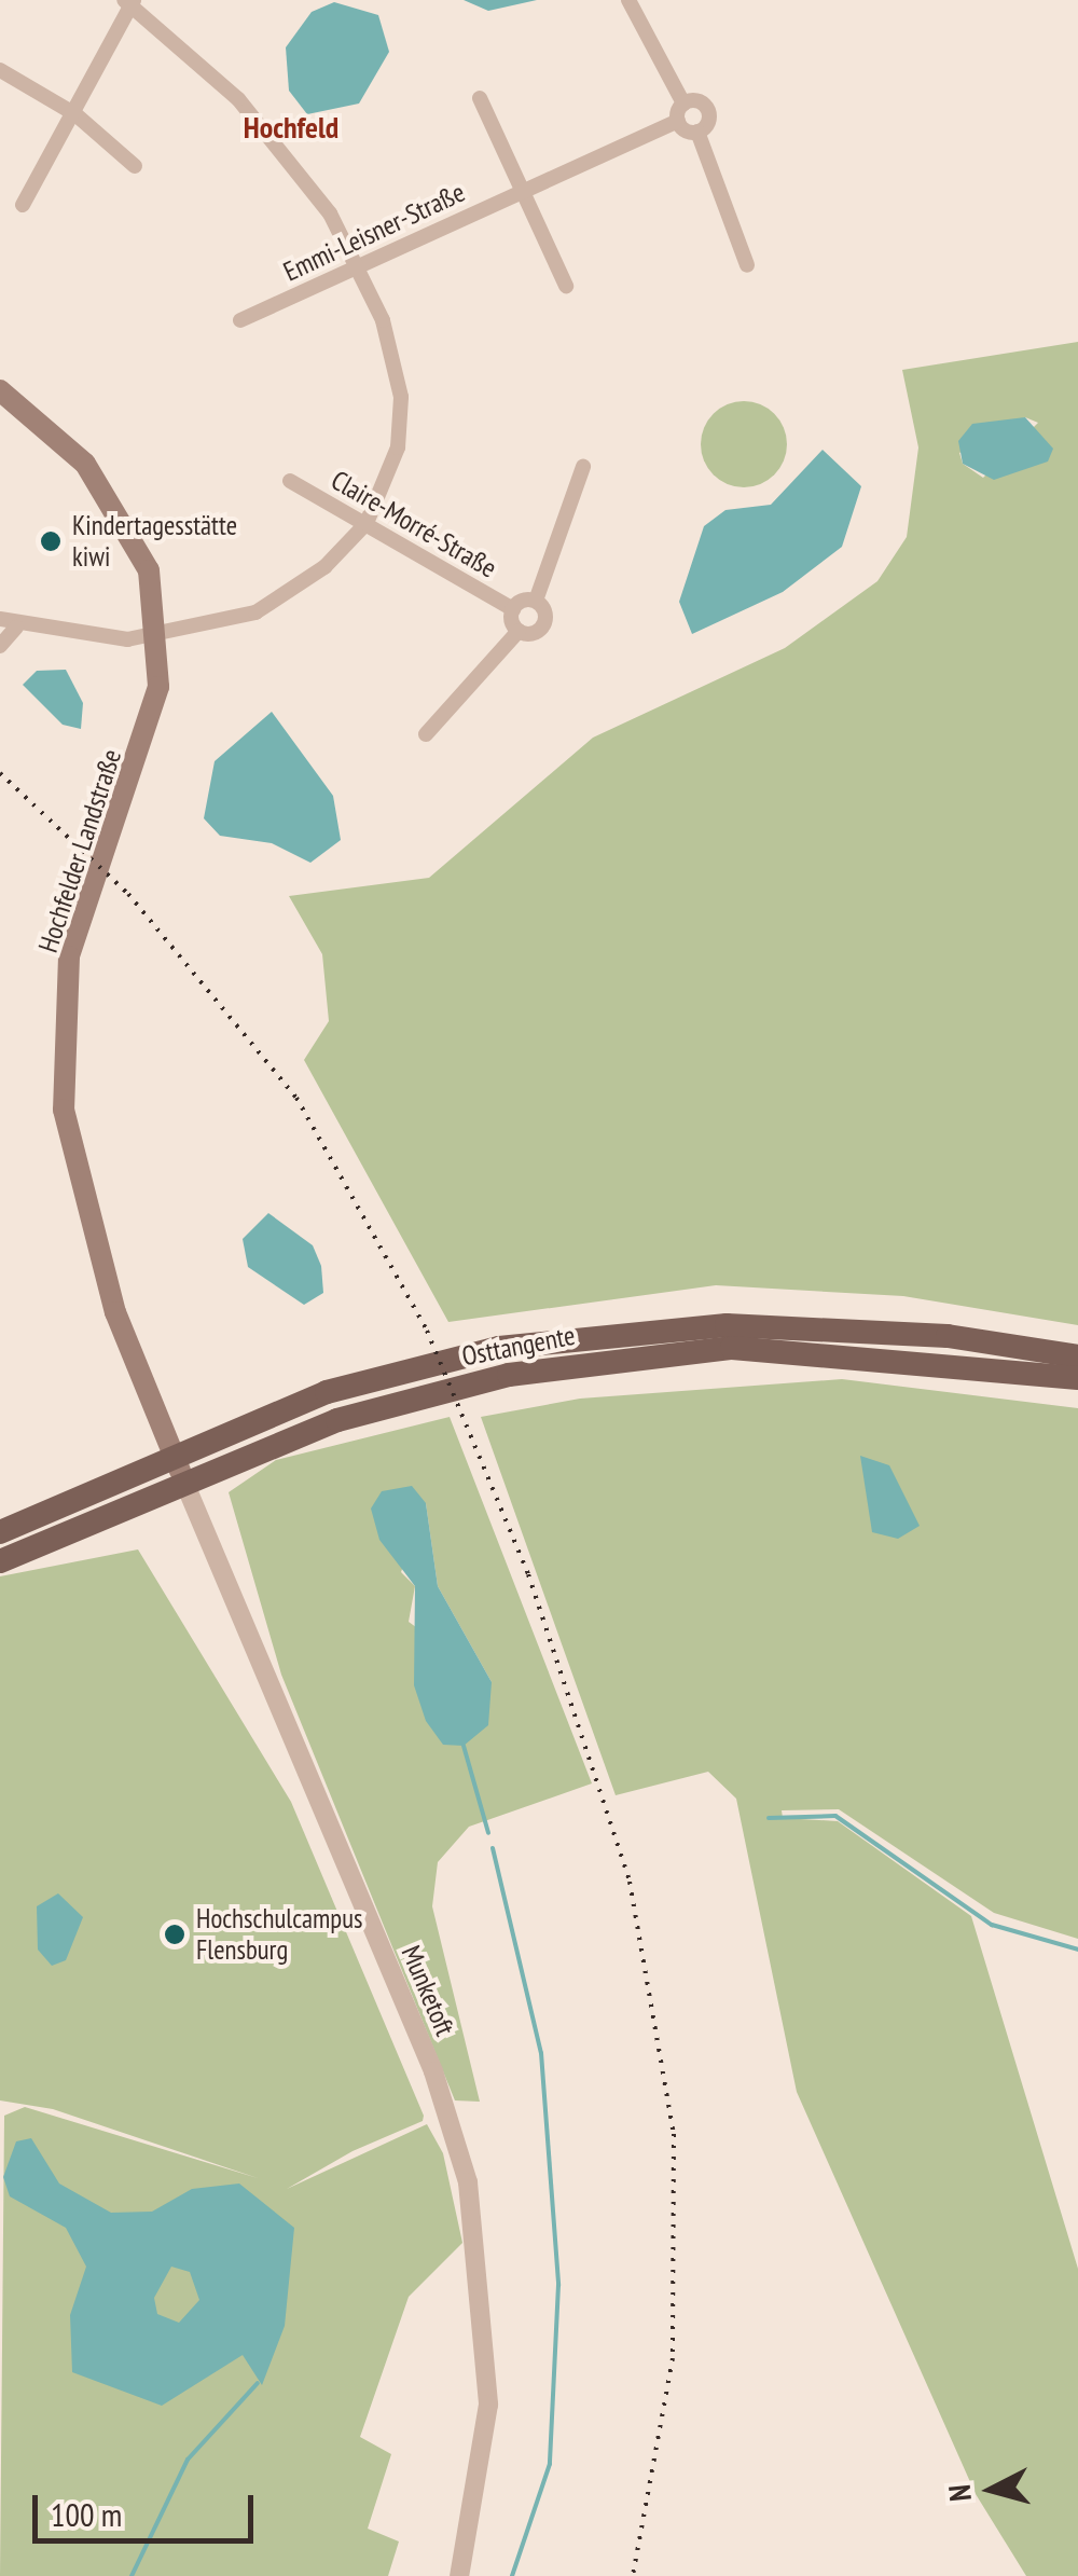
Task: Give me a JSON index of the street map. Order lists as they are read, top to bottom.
{
  "streets": {
    "main road": ["Hochfelder Landstraße", "Osttangente", "Munketoft"],
    "street": ["Emmi-Leisner-Straße", "Claire-Morré-Straße"]
  },
  "crossings": [
    ["Hochfelder Landstraße", "Osttangente"],
    ["Hochfelder Landstraße", "Munketoft"],
    ["Osttangente", "Munketoft"]
  ],
  "districts": ["Hochfeld"],
  "places": ["Kindertagesstätte kiwi", "Hochschulcampus Flensburg"],
  "scale_bar": "100 m",
  "north": "left"
}
